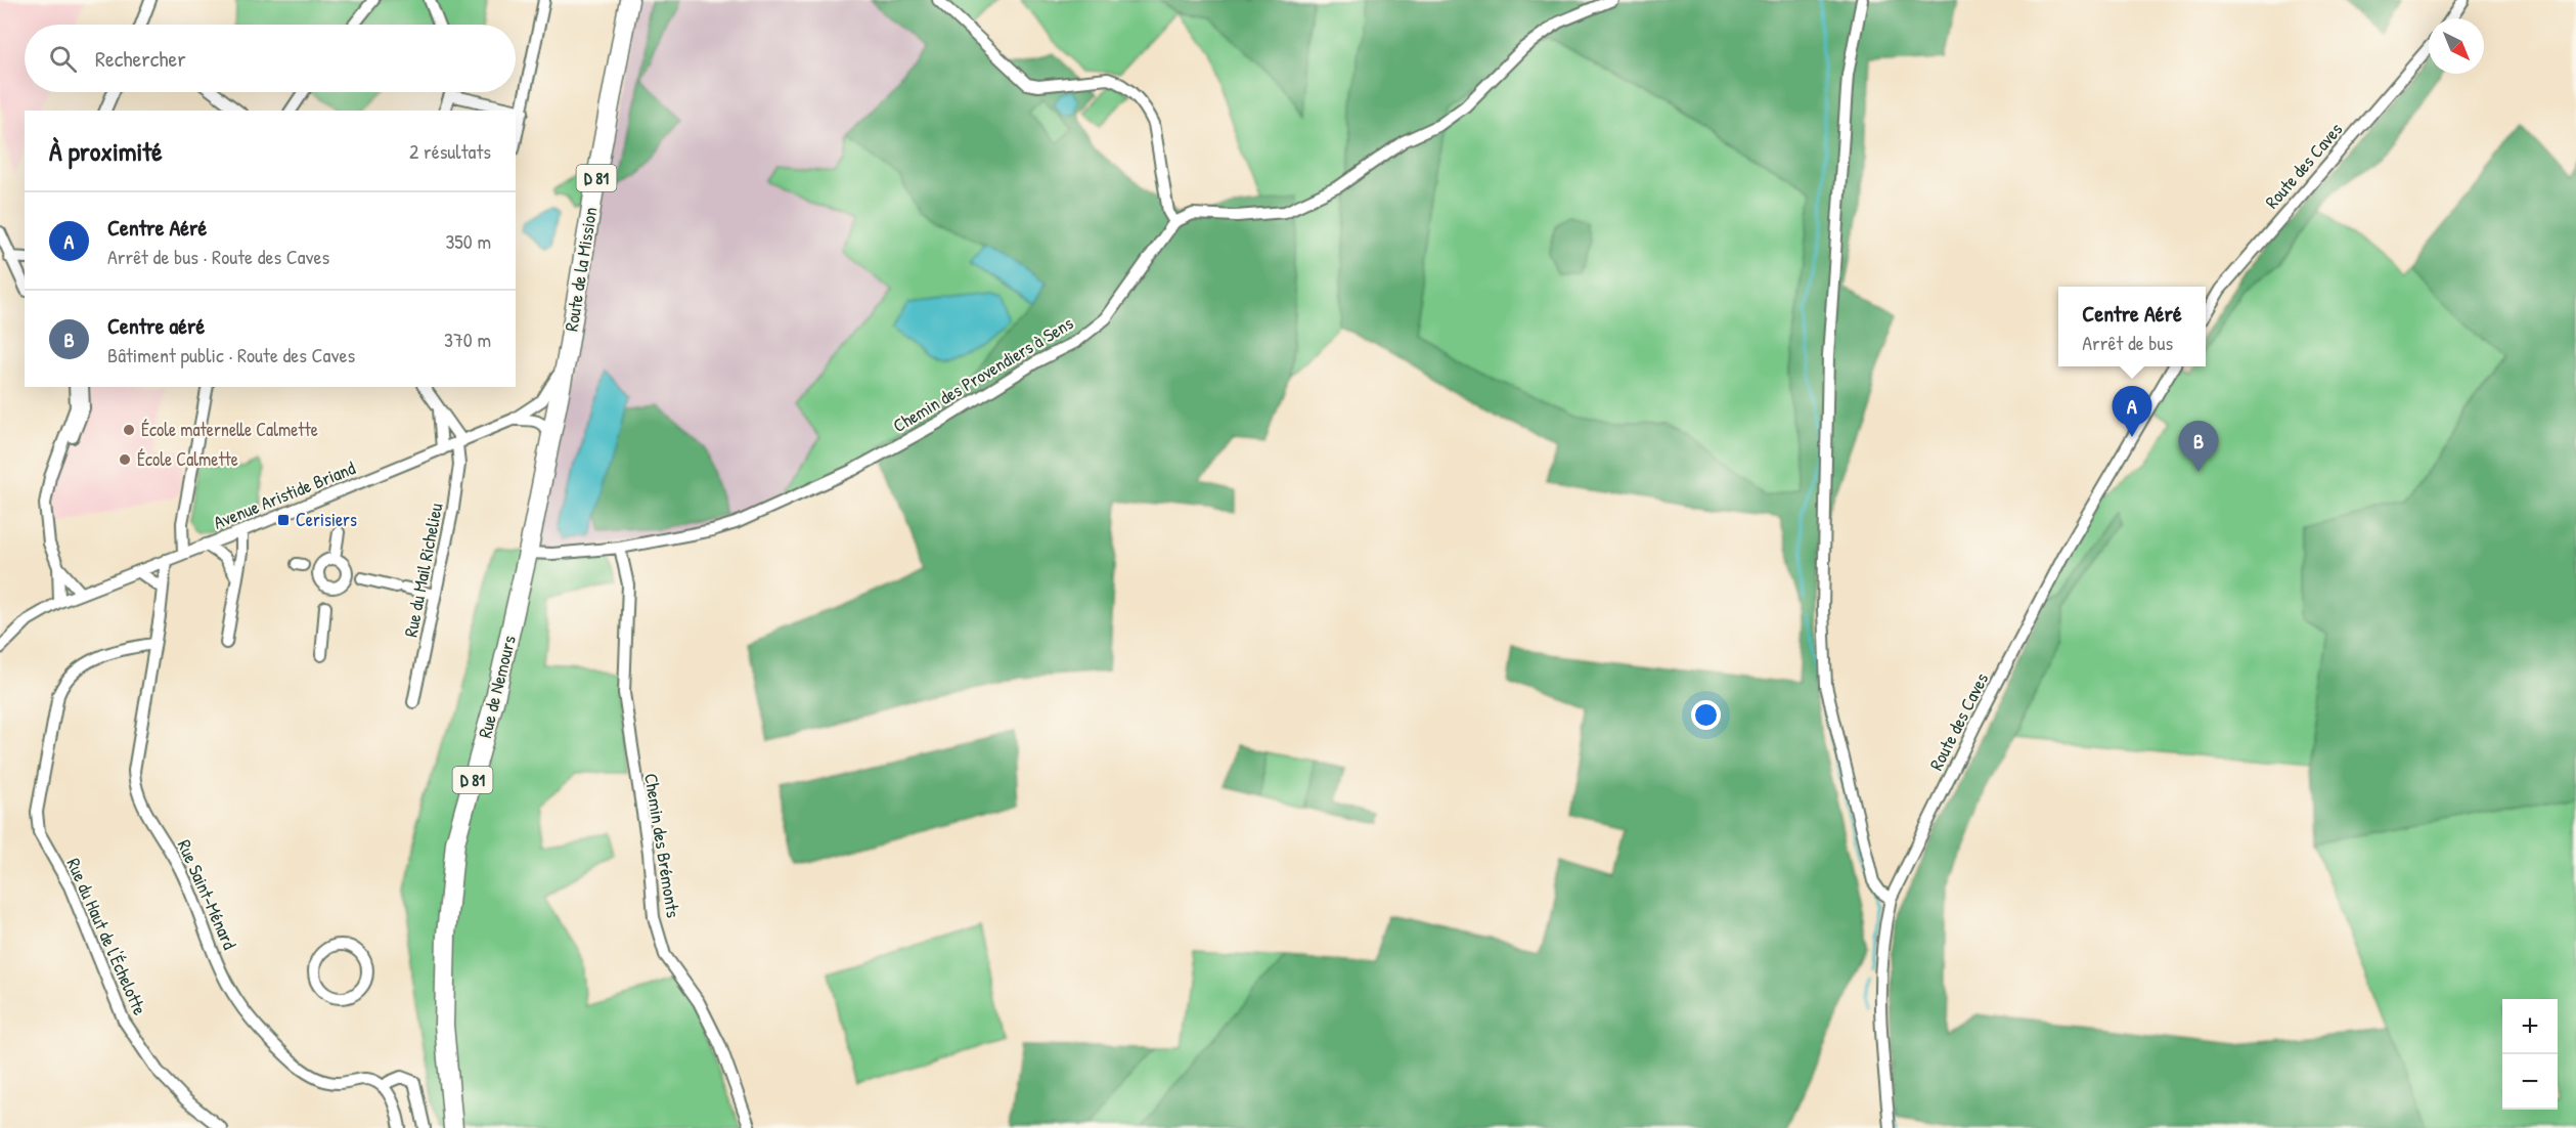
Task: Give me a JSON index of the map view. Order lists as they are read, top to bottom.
{
  "streets": {
    "main road": ["D 81", "Route de la Mission", "Rue de Nemours"],
    "street": [
      "Route des Caves",
      "Chemin des Provendiers à Sens",
      "Avenue Aristide Briand",
      "Rue du Mail Richelieu",
      "Chemin des Brémonts",
      "Rue Saint-Ménard",
      "Rue du Haut de l'Échelotte"
    ]
  },
  "crossings": [
    ["Route de la Mission", "Rue de Nemours"],
    ["Chemin des Provendiers à Sens", "Rue de Nemours"],
    ["Chemin des Provendiers à Sens", "Chemin des Brémonts"],
    ["Avenue Aristide Briand", "Rue du Mail Richelieu"],
    ["Avenue Aristide Briand", "Rue de Nemours"],
    ["Avenue Aristide Briand", "Rue Saint-Ménard"],
    ["Rue Saint-Ménard", "Rue du Haut de l'Échelotte"]
  ],
  "places": {
    "other": ["École maternelle Calmette", "École Calmette"],
    "transit": ["Cerisiers"]
  },
  "north": "bottom right",
  "page": {
    "search": "Rechercher",
    "heading": ["À proximité", "2 résultats"],
    "list": [
      {
        "mark": "A",
        "name": "Centre Aéré",
        "note": "Arrêt de bus · Route des Caves",
        "value": "350 m"
      },
      {
        "mark": "B",
        "name": "Centre aéré",
        "note": "Bâtiment public · Route des Caves",
        "value": "370 m"
      }
    ],
    "popup": ["Centre Aéré", "Arrêt de bus"],
    "pins": ["A", "B"],
    "map_buttons": ["+", "−"]
  }
}
